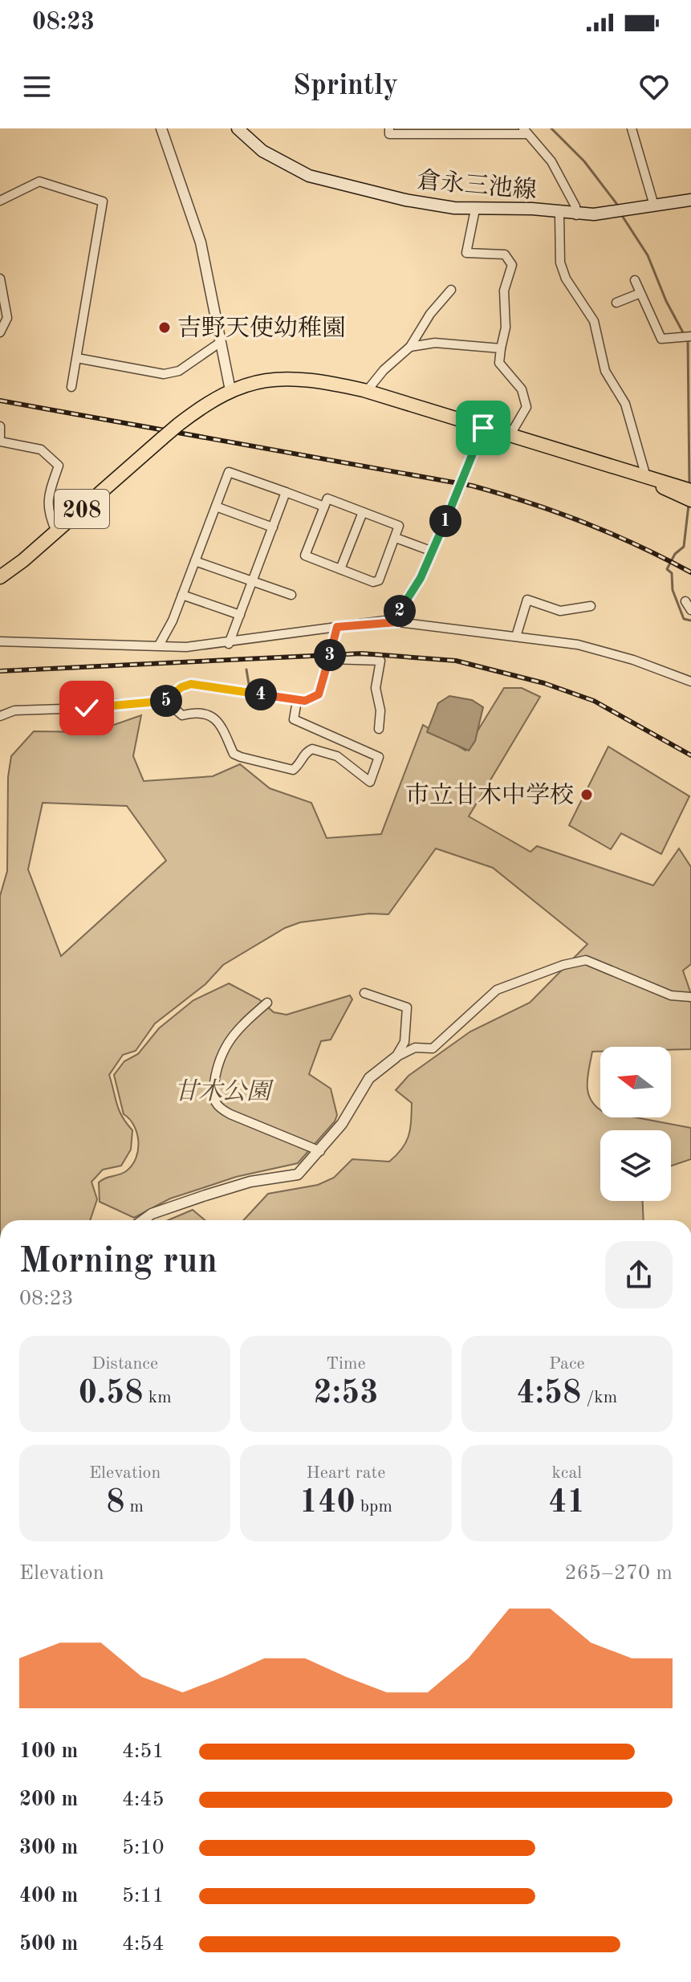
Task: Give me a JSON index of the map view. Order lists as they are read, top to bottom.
{
  "streets": {
    "main road": ["倉永三池線", "208"]
  },
  "parks": ["甘木公園"],
  "places": ["吉野天使幼稚園", "市立甘木中学校"],
  "north": "left",
  "page": {
    "status": "08:23",
    "header": "Sprintly",
    "pins": [
      "1",
      "2",
      "3",
      "4",
      "5"
    ],
    "heading": ["Morning run", "08:23"],
    "stats": [
      ["Distance", "0.58 km"],
      ["Time", "2:53"],
      ["Pace", "4:58 /km"],
      ["Elevation", "8 m"],
      ["Heart rate", "140 bpm"],
      ["kcal", "41"]
    ],
    "chart": ["Elevation", "265–270 m"],
    "list": [
      {
        "name": "100 m",
        "note": "4:51"
      },
      {
        "name": "200 m",
        "note": "4:45"
      },
      {
        "name": "300 m",
        "note": "5:10"
      },
      {
        "name": "400 m",
        "note": "5:11"
      },
      {
        "name": "500 m",
        "note": "4:54"
      }
    ]
  }
}
